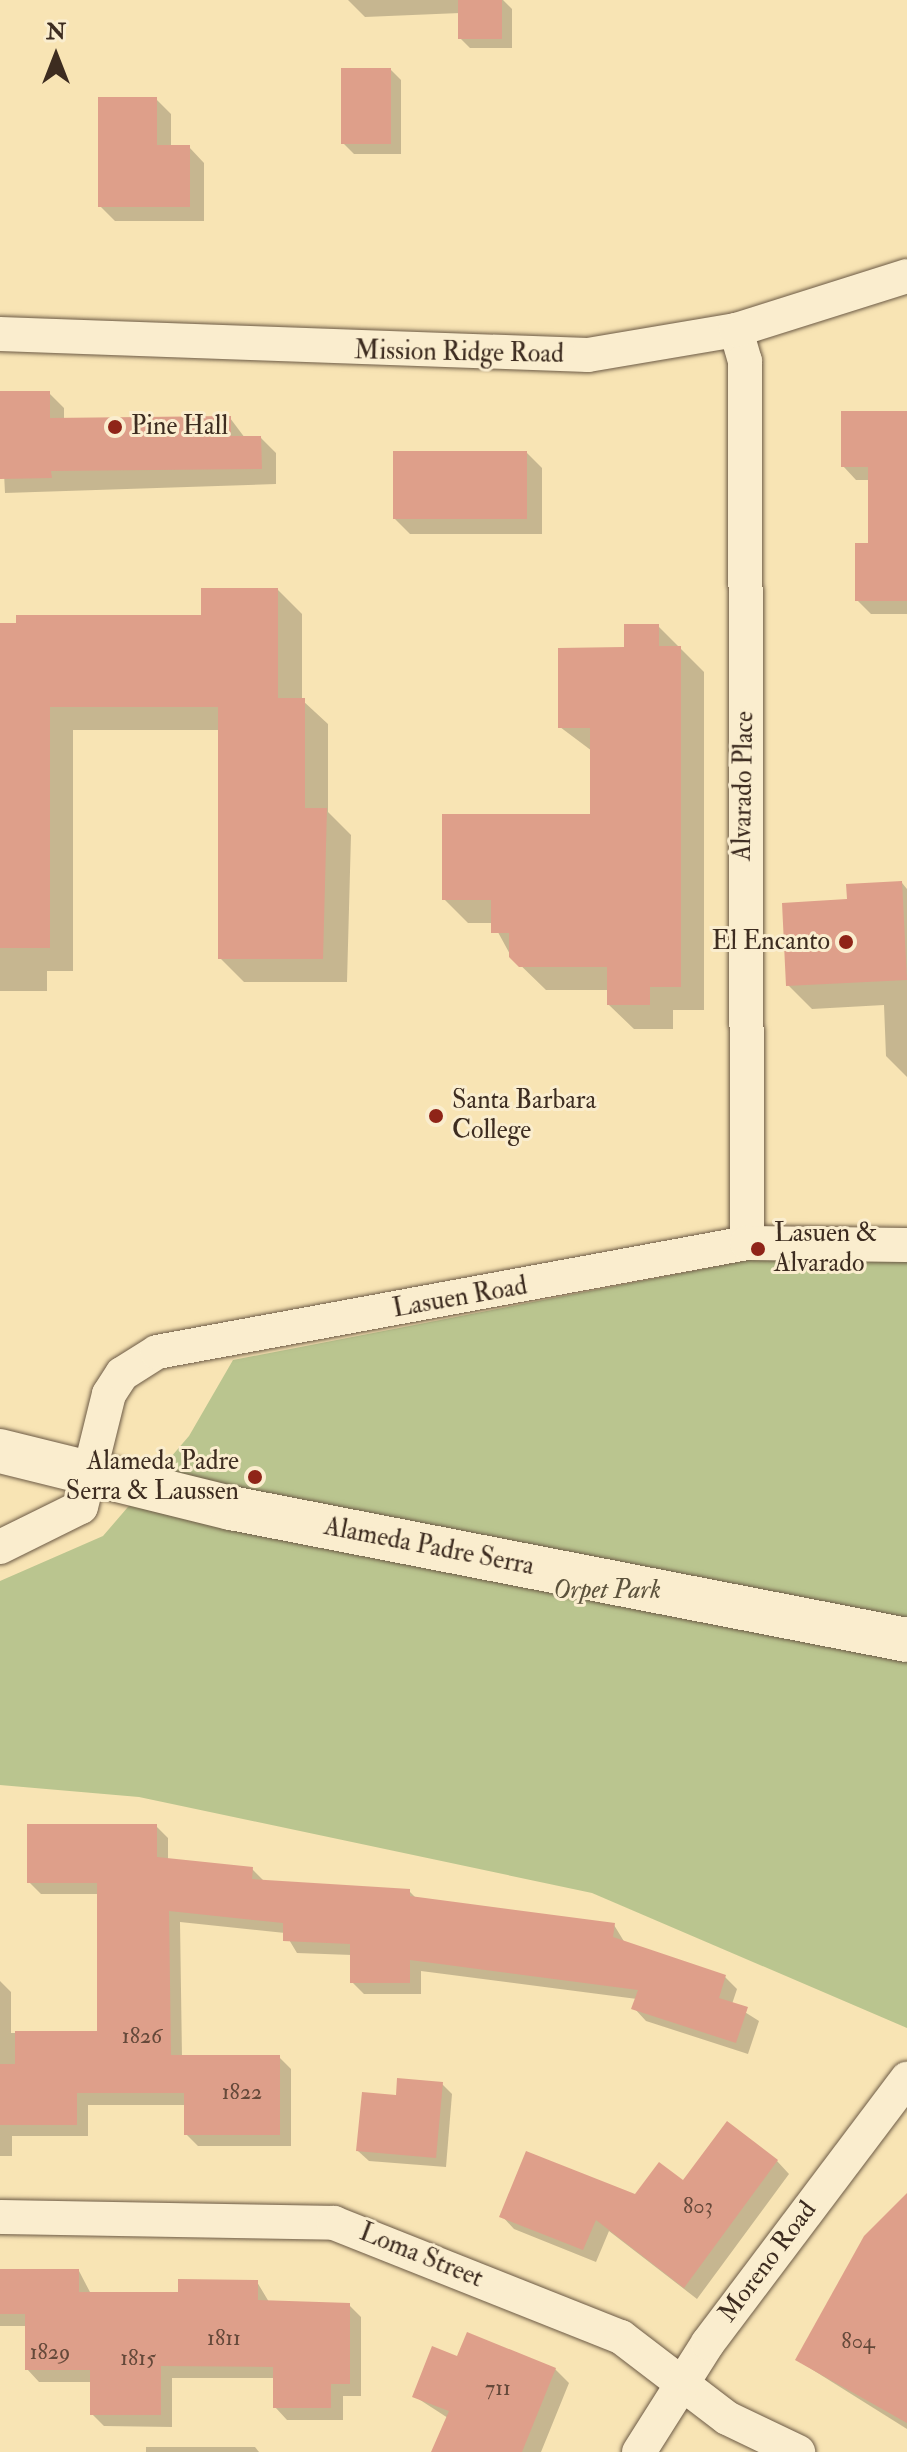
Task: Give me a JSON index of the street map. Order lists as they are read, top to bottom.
{
  "streets": {
    "street": [
      "Mission Ridge Road",
      "Alvarado Place",
      "Lasuen Road",
      "Alameda Padre Serra",
      "Loma Street",
      "Moreno Road"
    ]
  },
  "crossings": [
    ["Mission Ridge Road", "Alvarado Place"],
    ["Alvarado Place", "Lasuen Road"],
    ["Lasuen Road", "Alameda Padre Serra"],
    ["Loma Street", "Moreno Road"]
  ],
  "parks": ["Orpet Park"],
  "places": [
    "Pine Hall",
    "El Encanto",
    "Santa Barbara College",
    "Lasuen & Alvarado",
    "Alameda Padre Serra & Laussen"
  ],
  "house_numbers": [
    "1826",
    "1822",
    "803",
    "1811",
    "804",
    "1829",
    "1815",
    "711"
  ],
  "north": "top"
}
